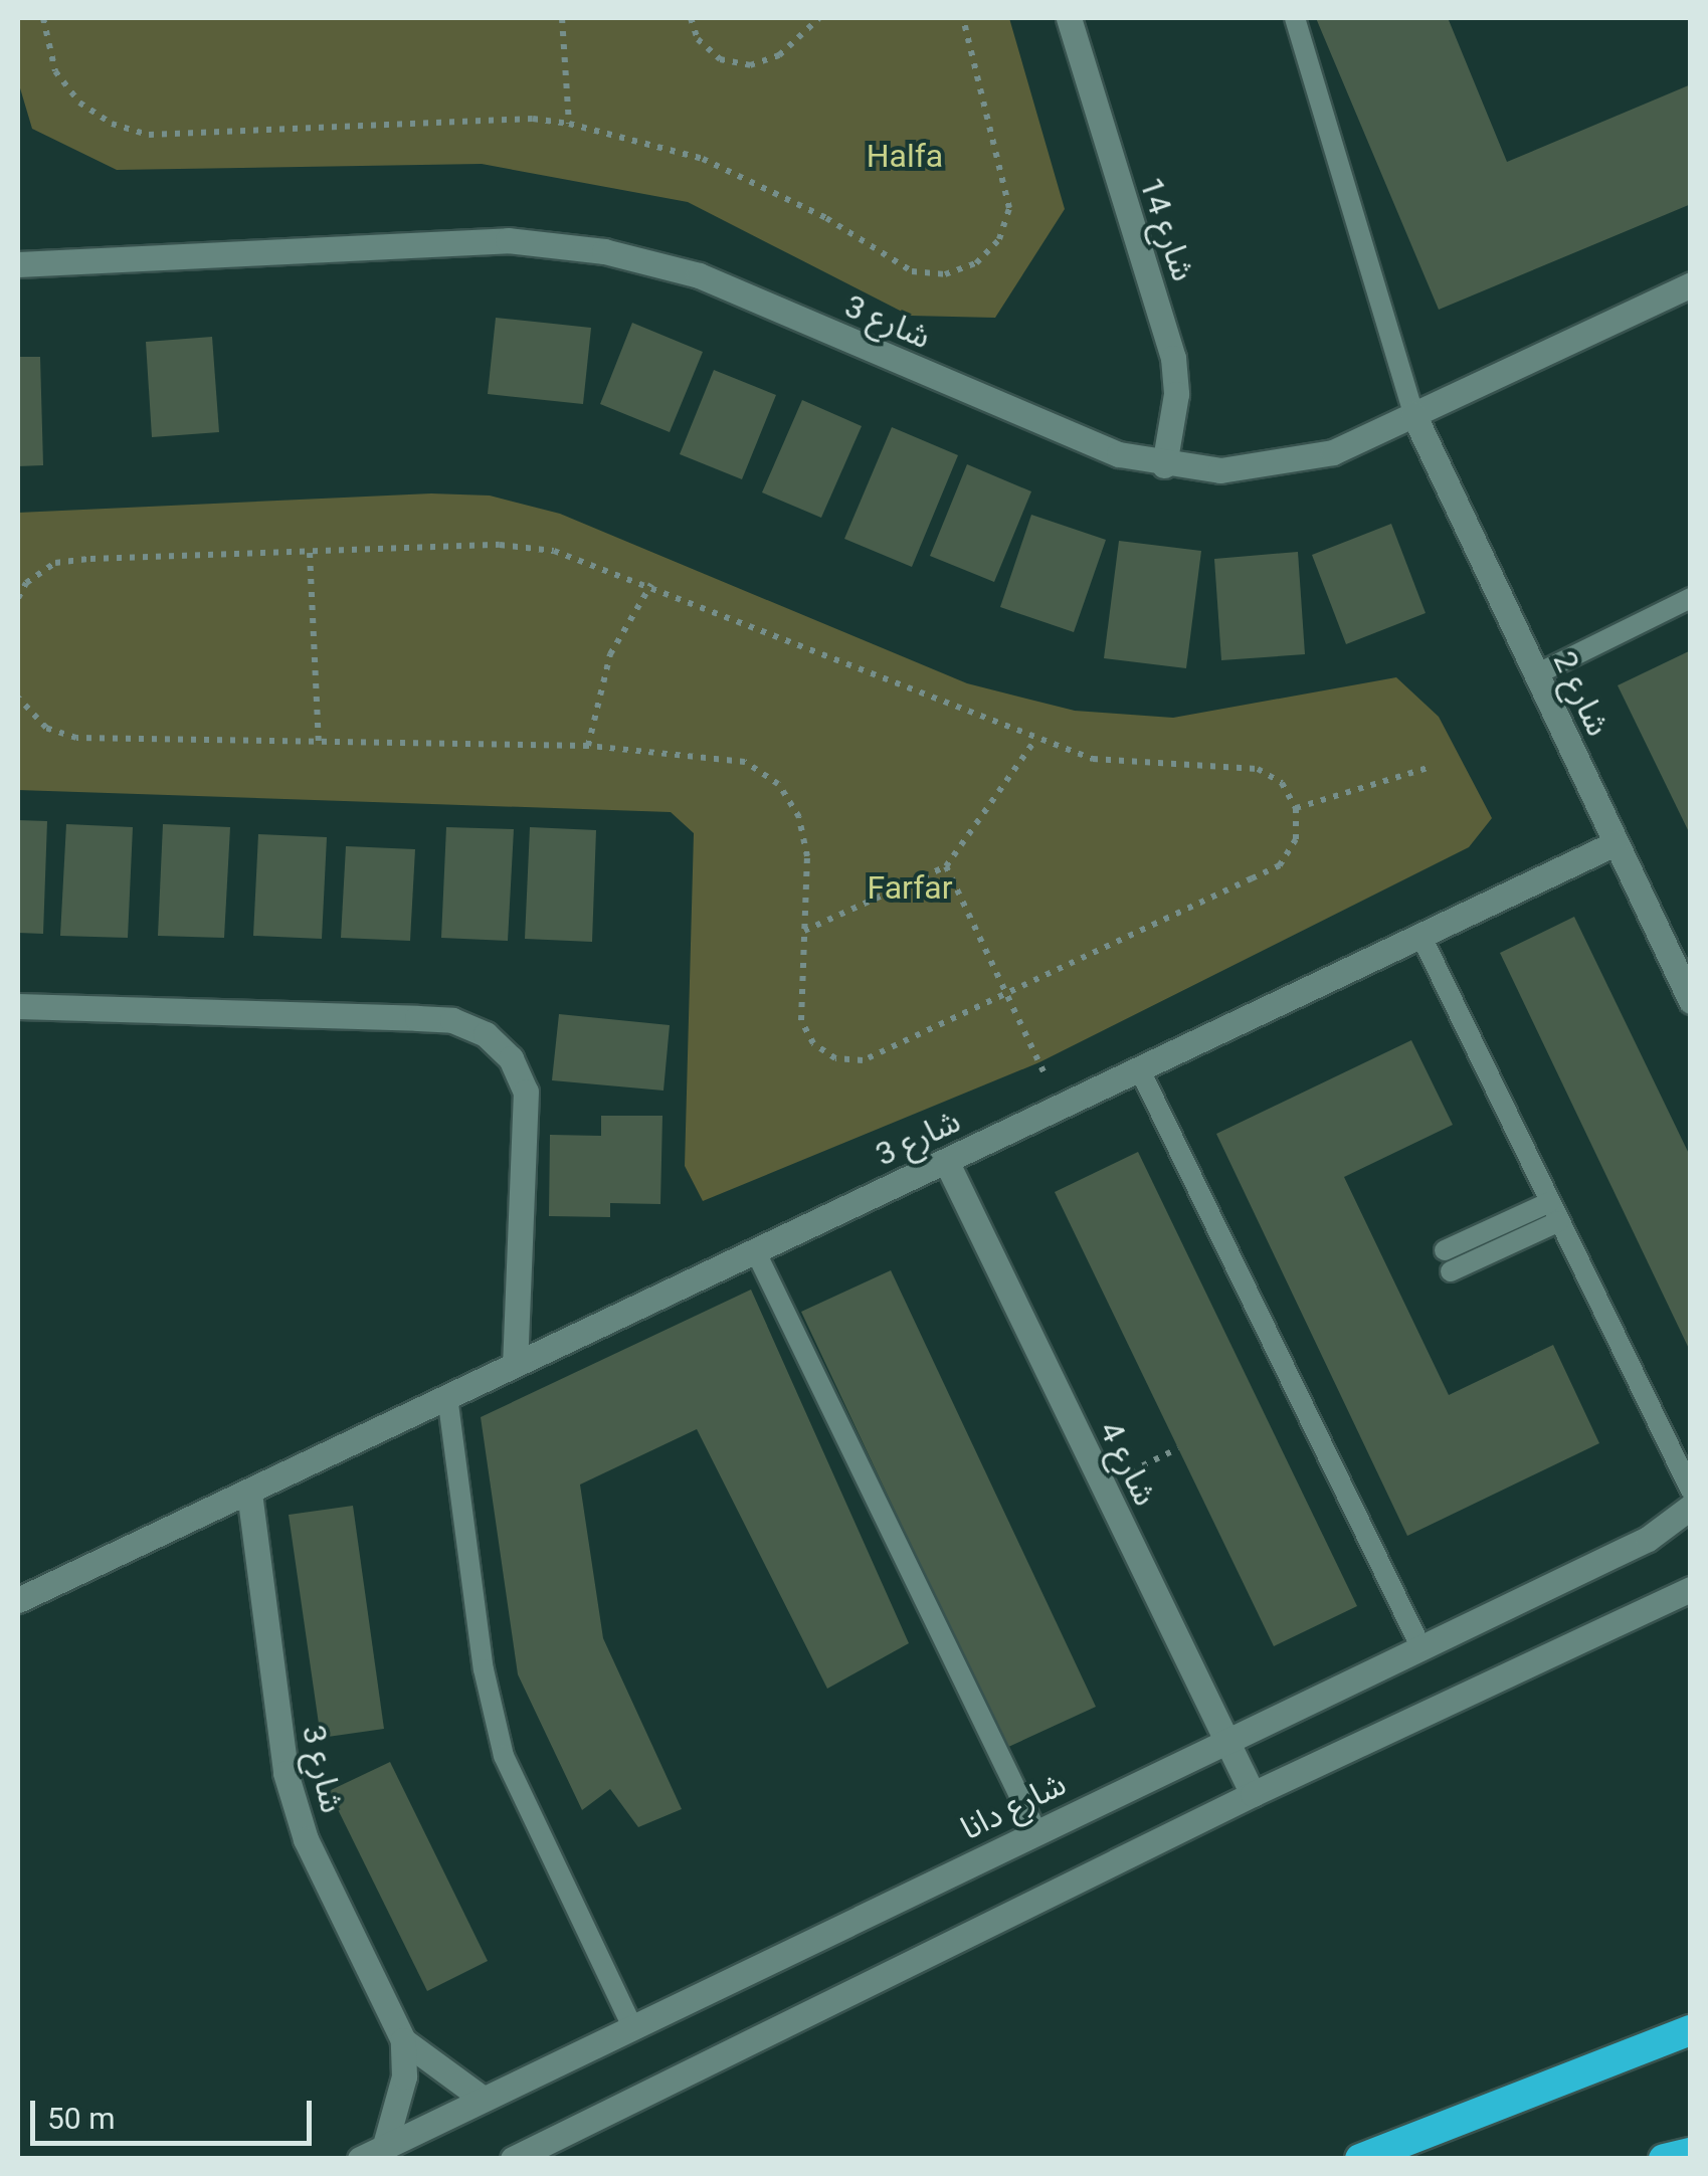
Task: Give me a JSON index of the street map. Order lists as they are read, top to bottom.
{
  "streets": {
    "street": [
      "شارع 14",
      "شارع 3",
      "شارع 2",
      "شارع 4",
      "شارع دانا"
    ]
  },
  "crossings": [
    ["شارع 14", "شارع 3"],
    ["شارع 3", "شارع 2"],
    ["شارع 3", "شارع 4"],
    ["شارع 3", "شارع دانا"],
    ["شارع 4", "شارع دانا"]
  ],
  "parks": ["Halfa", "Farfar"],
  "scale_bar": "50 m"
}
